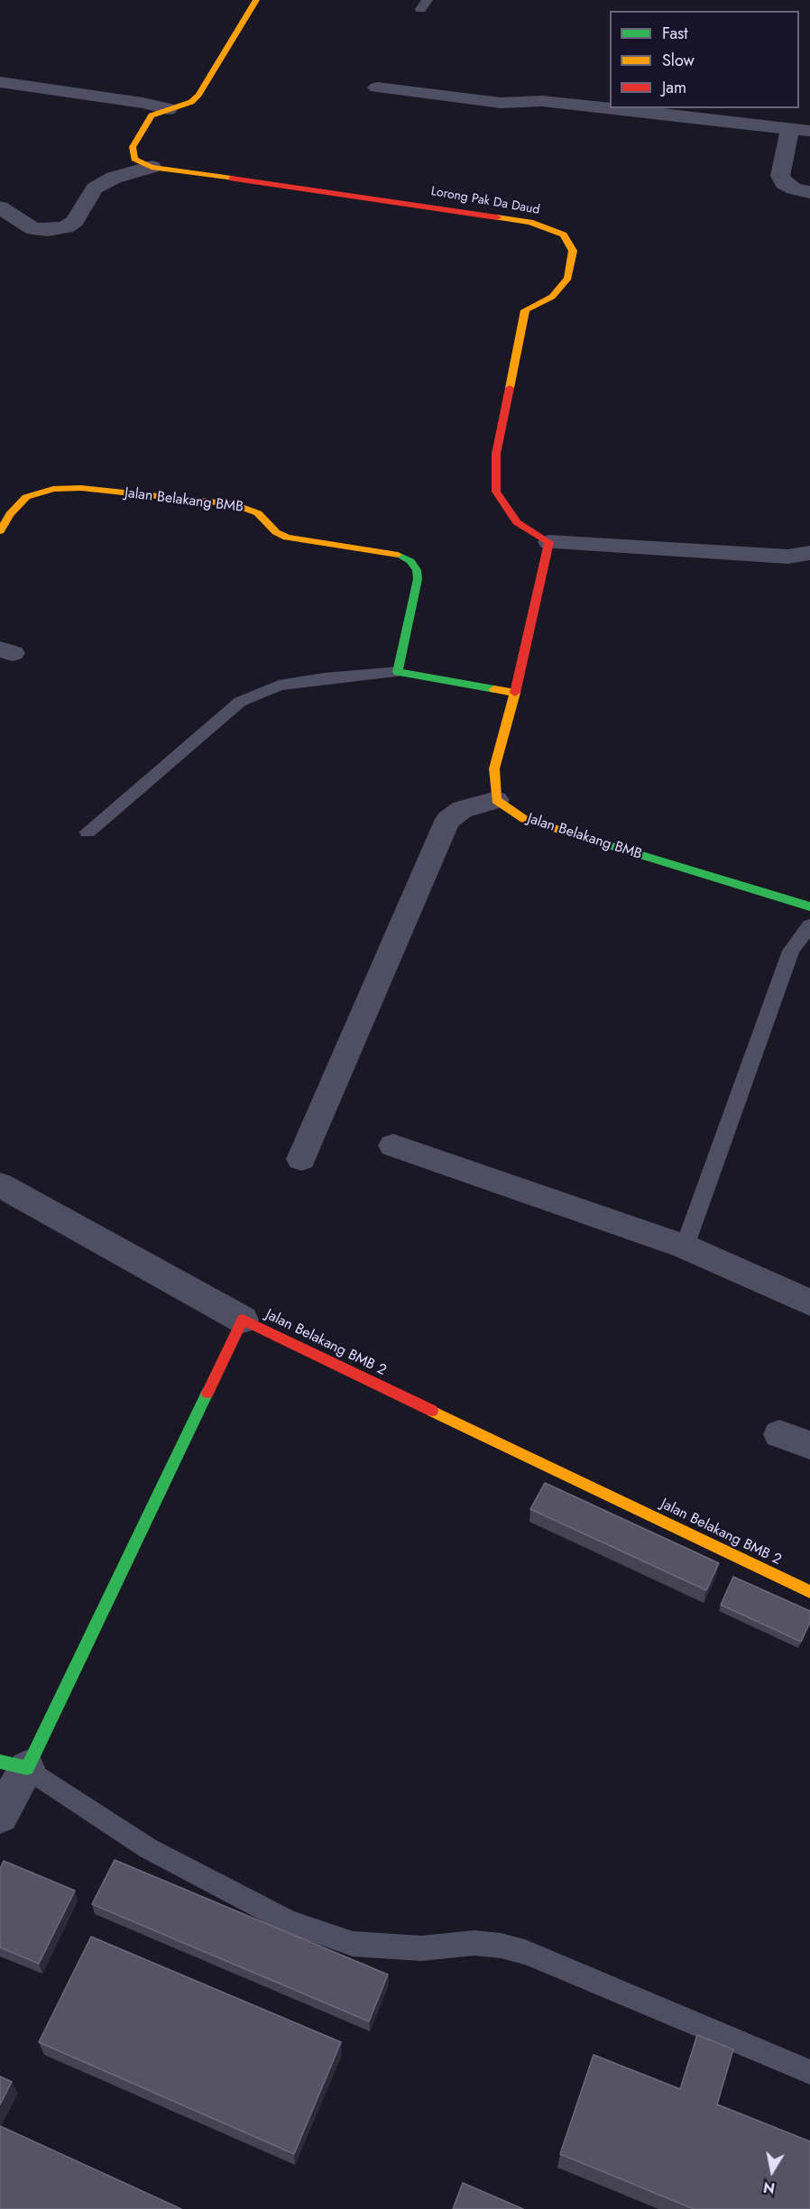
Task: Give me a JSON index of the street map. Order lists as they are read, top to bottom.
{
  "streets": {
    "street": ["Lorong Pak Da Daud", "Jalan Belakang BMB", "Jalan Belakang BMB 2"]
  },
  "legend": ["Fast", "Slow", "Jam"],
  "north": "bottom"
}
